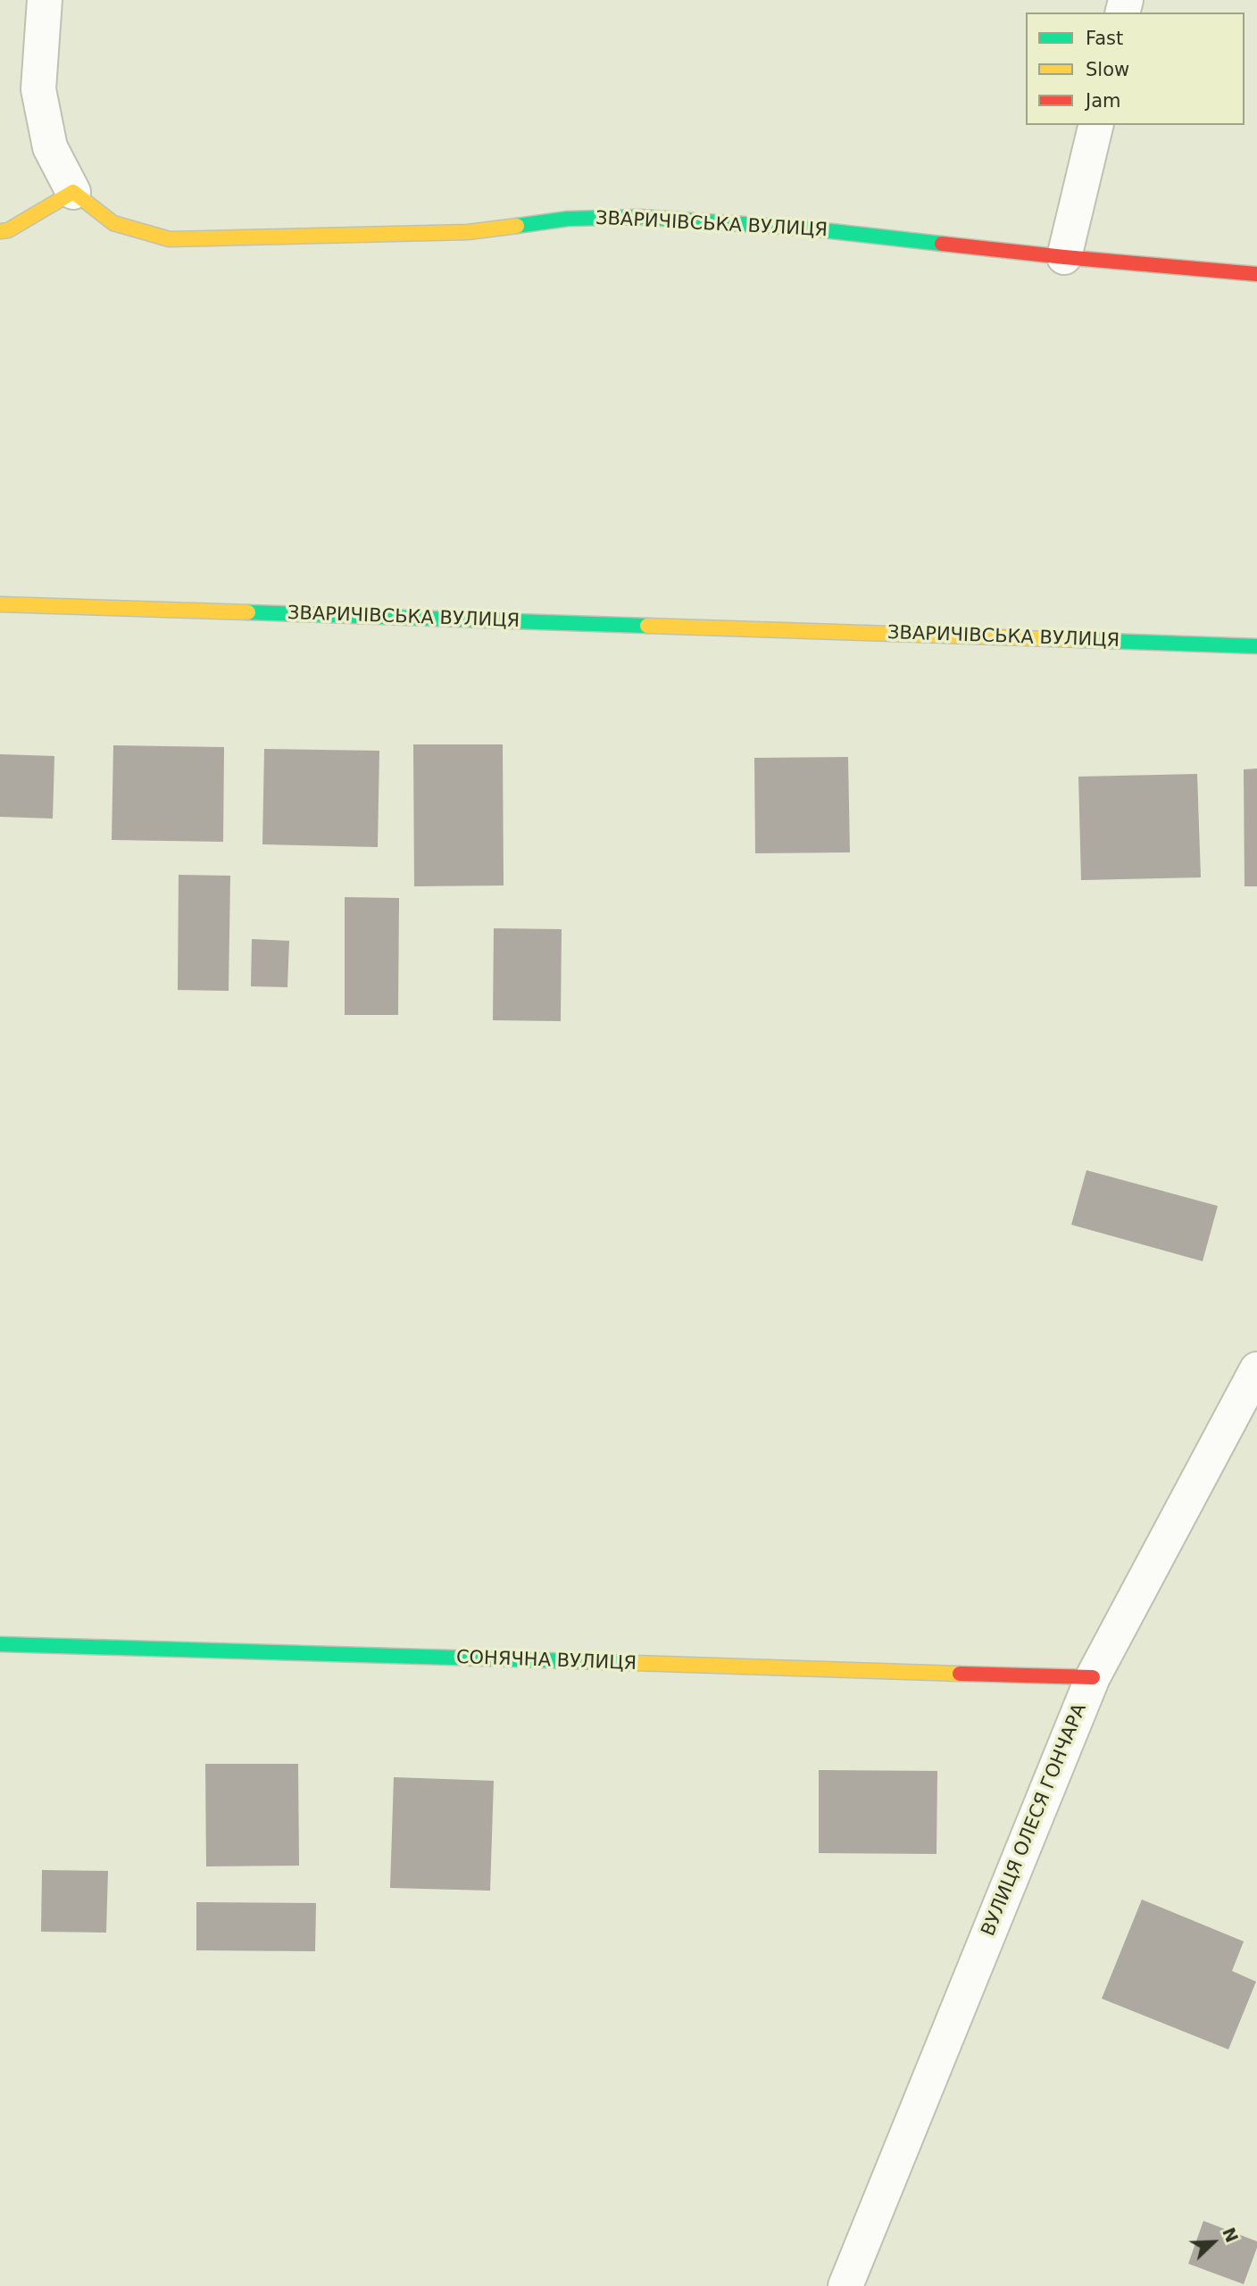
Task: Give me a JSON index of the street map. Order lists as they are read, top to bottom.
{
  "streets": {
    "street": ["ЗВАРИЧІВСЬКА ВУЛИЦЯ", "СОНЯЧНА ВУЛИЦЯ", "ВУЛИЦЯ ОЛЕСЯ ГОНЧАРА"]
  },
  "crossings": [
    ["СОНЯЧНА ВУЛИЦЯ", "ВУЛИЦЯ ОЛЕСЯ ГОНЧАРА"]
  ],
  "legend": ["Fast", "Slow", "Jam"],
  "north": "top right"
}
